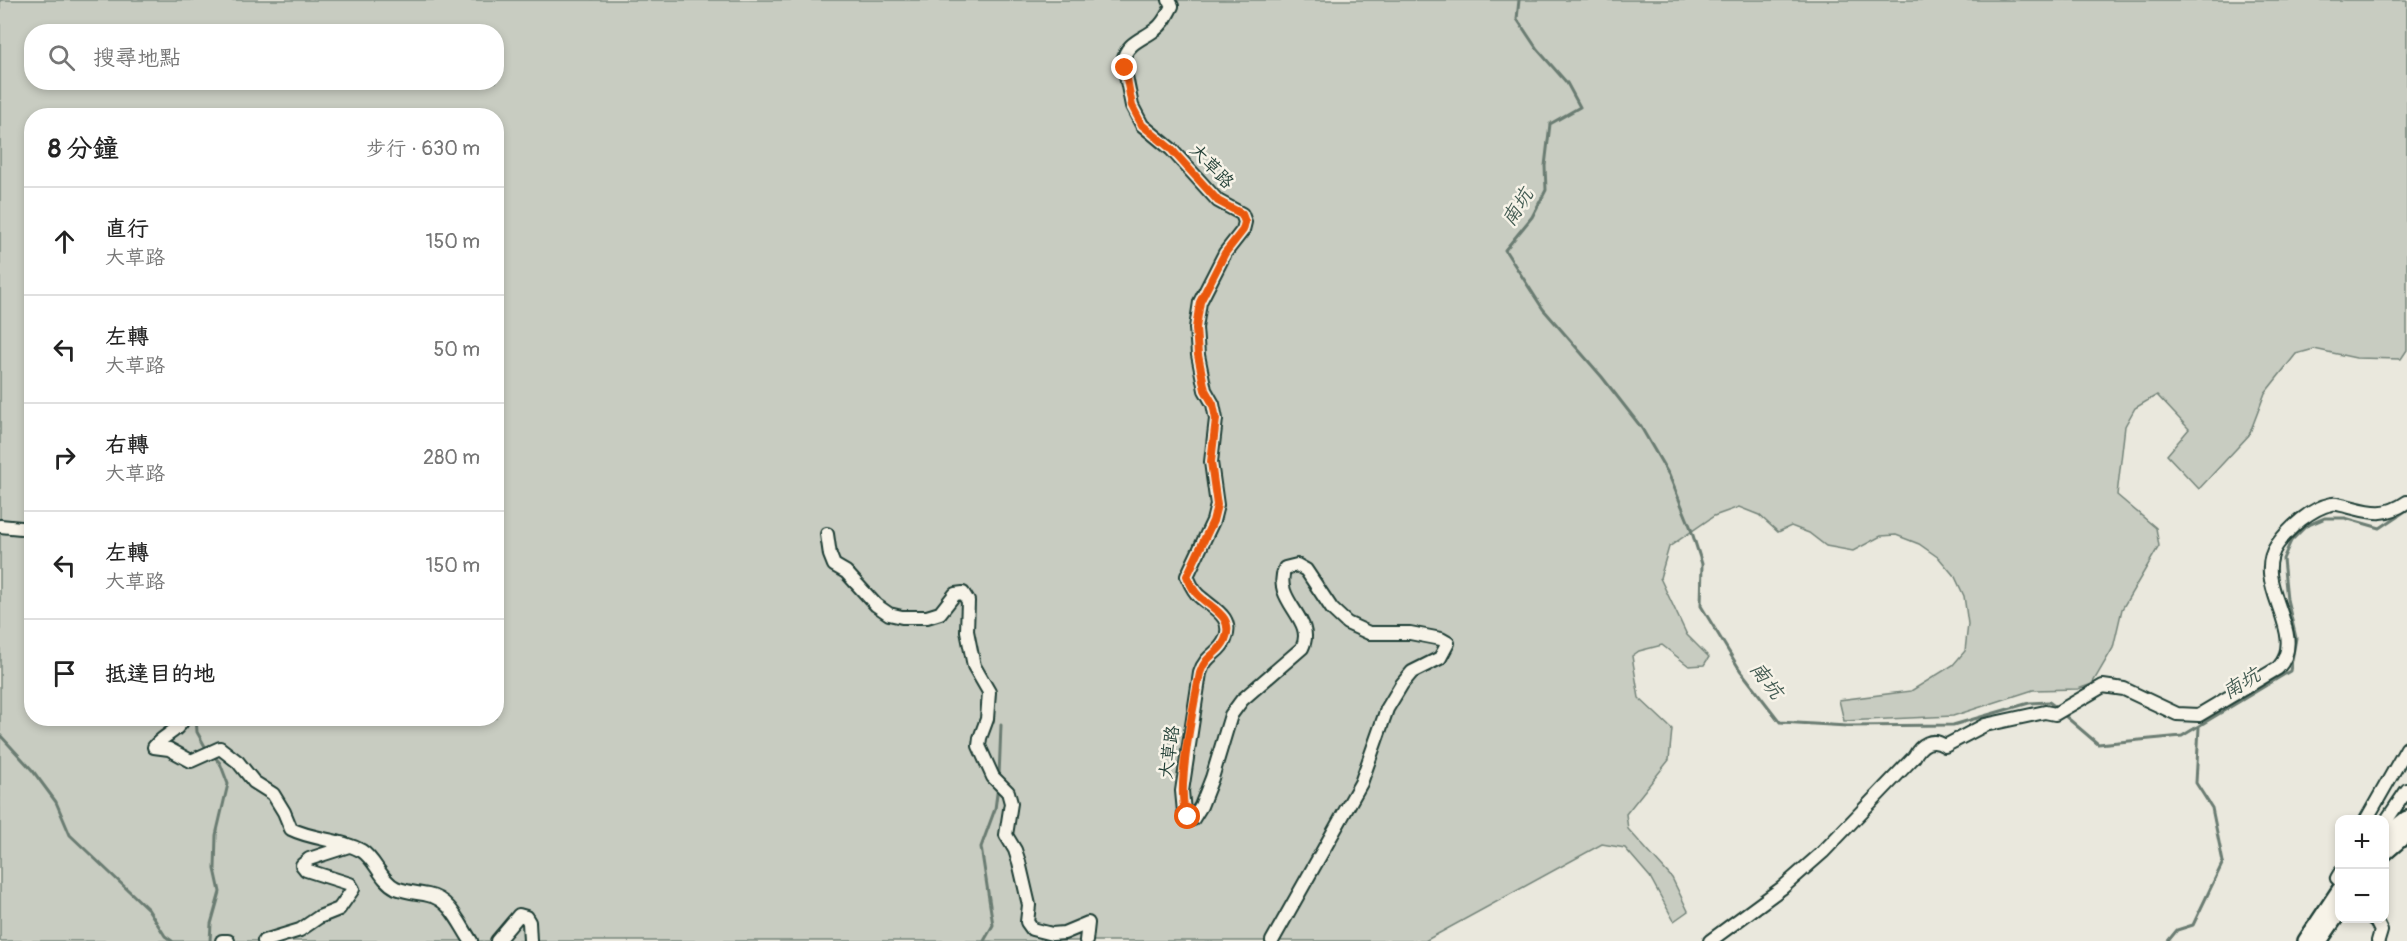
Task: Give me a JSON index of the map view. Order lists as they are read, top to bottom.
{
  "streets": {
    "street": ["大草路"]
  },
  "water": ["南坑"],
  "page": {
    "search": "搜尋地點",
    "heading": ["8 分鐘", "步行 · 630 m"],
    "list": [
      ["直行", "大草路", "150 m"],
      ["左轉", "大草路", "50 m"],
      ["右轉", "大草路", "280 m"],
      ["左轉", "大草路", "150 m"],
      "抵達目的地"
    ],
    "map_buttons": ["+", "−"]
  }
}
